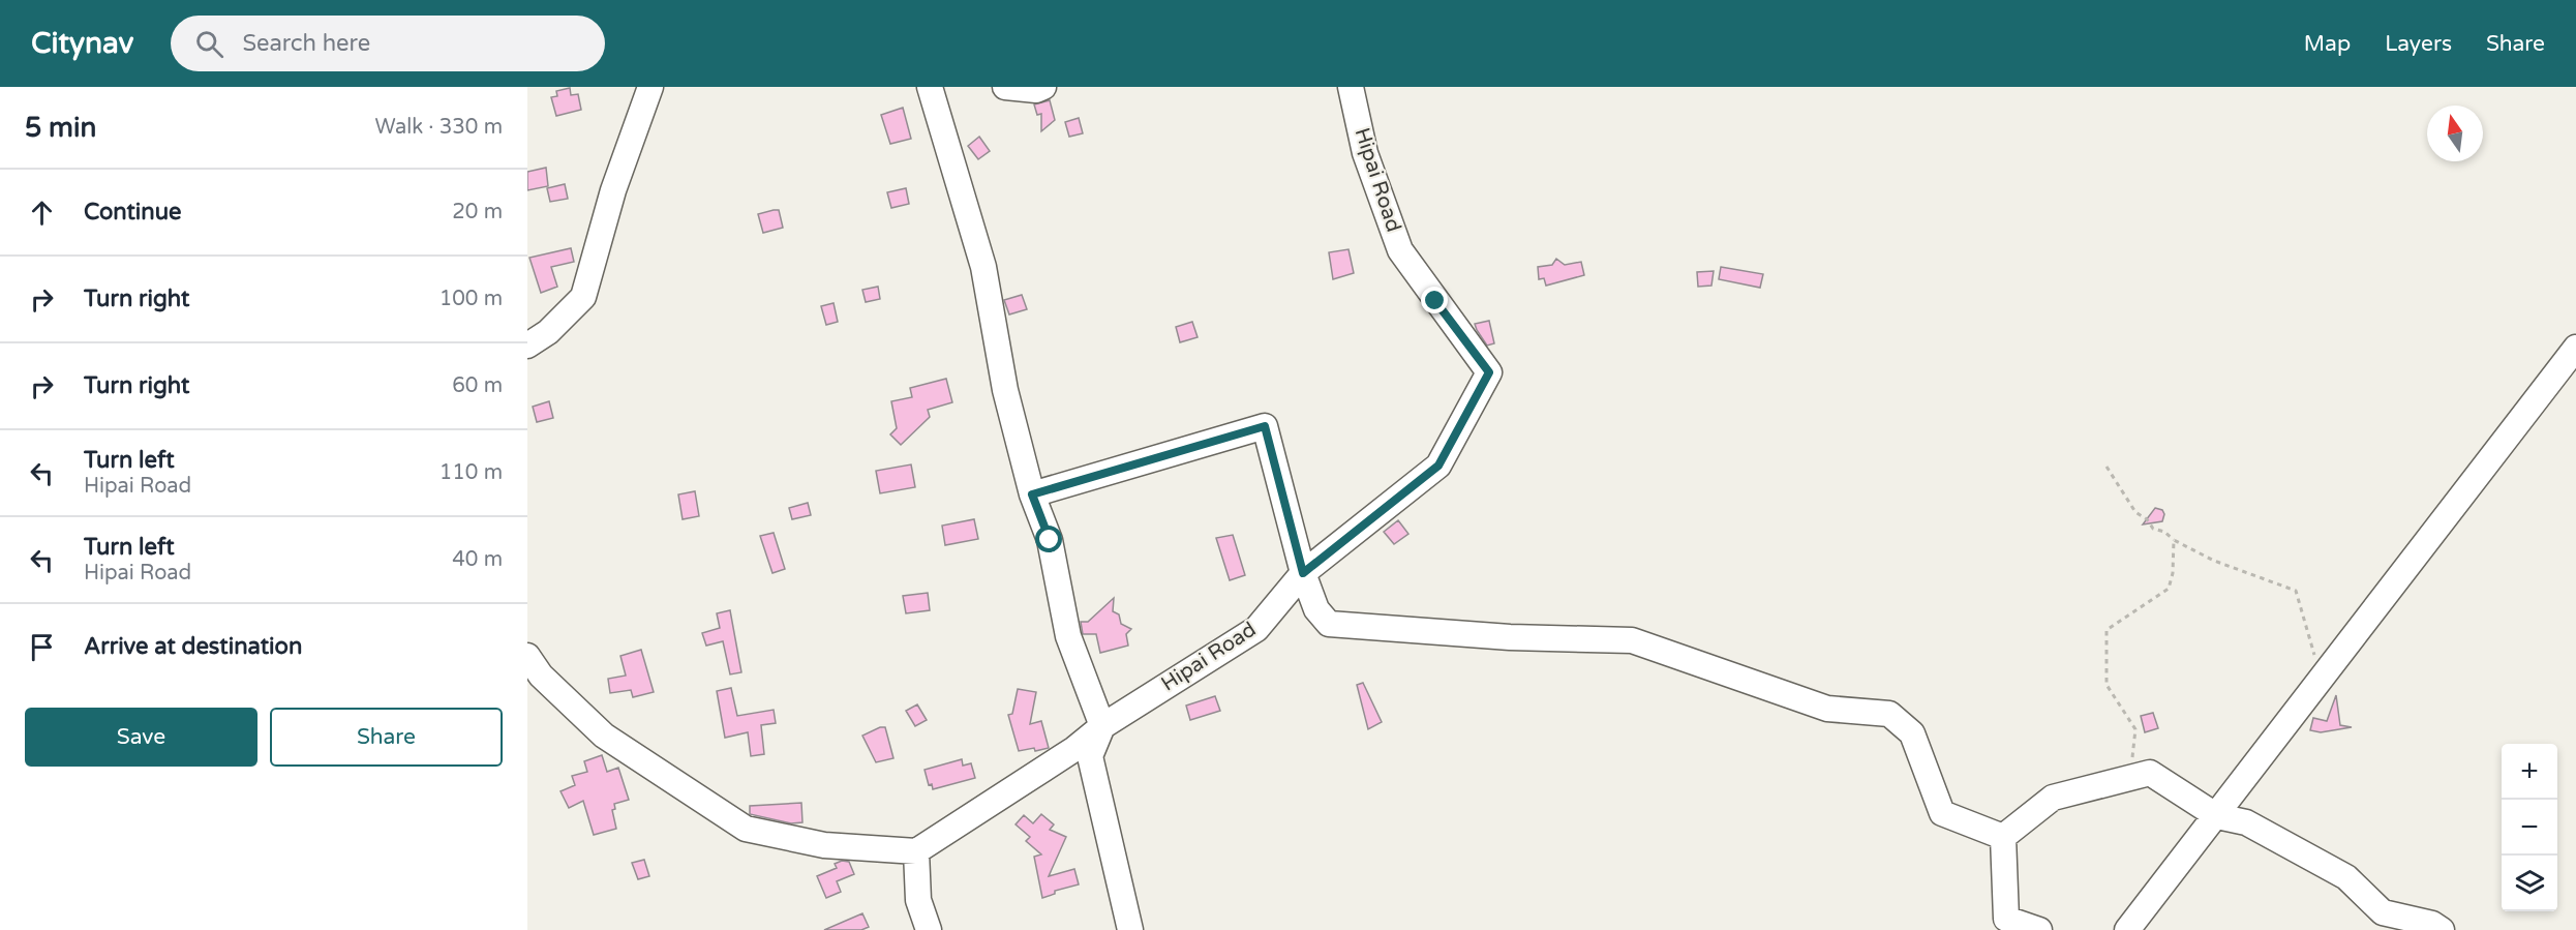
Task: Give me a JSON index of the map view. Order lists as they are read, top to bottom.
{
  "streets": {
    "street": ["Hipai Road"]
  },
  "north": "top",
  "page": {
    "header": "Citynav",
    "search": "Search here",
    "nav": ["Map", "Layers", "Share"],
    "heading": ["5 min", "Walk · 330 m"],
    "list": [
      ["Continue", "20 m"],
      ["Turn right", "100 m"],
      ["Turn right", "60 m"],
      ["Turn left", "Hipai Road", "110 m"],
      ["Turn left", "Hipai Road", "40 m"],
      "Arrive at destination"
    ],
    "buttons": ["Save", "Share"],
    "map_buttons": ["+", "−"]
  }
}
